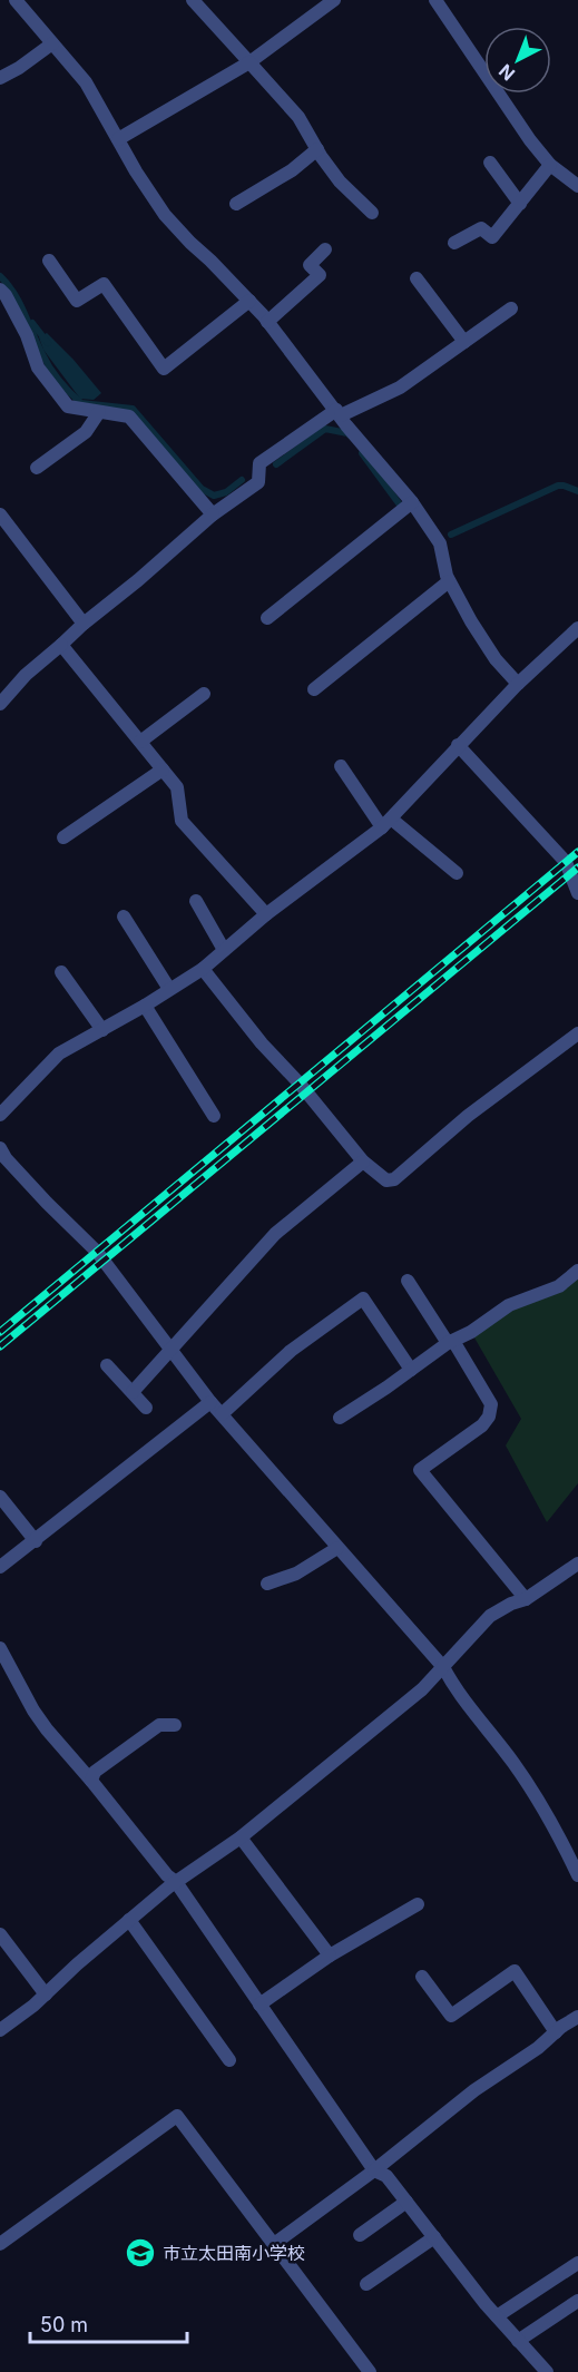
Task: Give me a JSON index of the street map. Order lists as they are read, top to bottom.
{
  "places": {
    "school or university": ["市立太田南小学校"]
  },
  "scale_bar": "50 m",
  "north": "bottom left"
}
